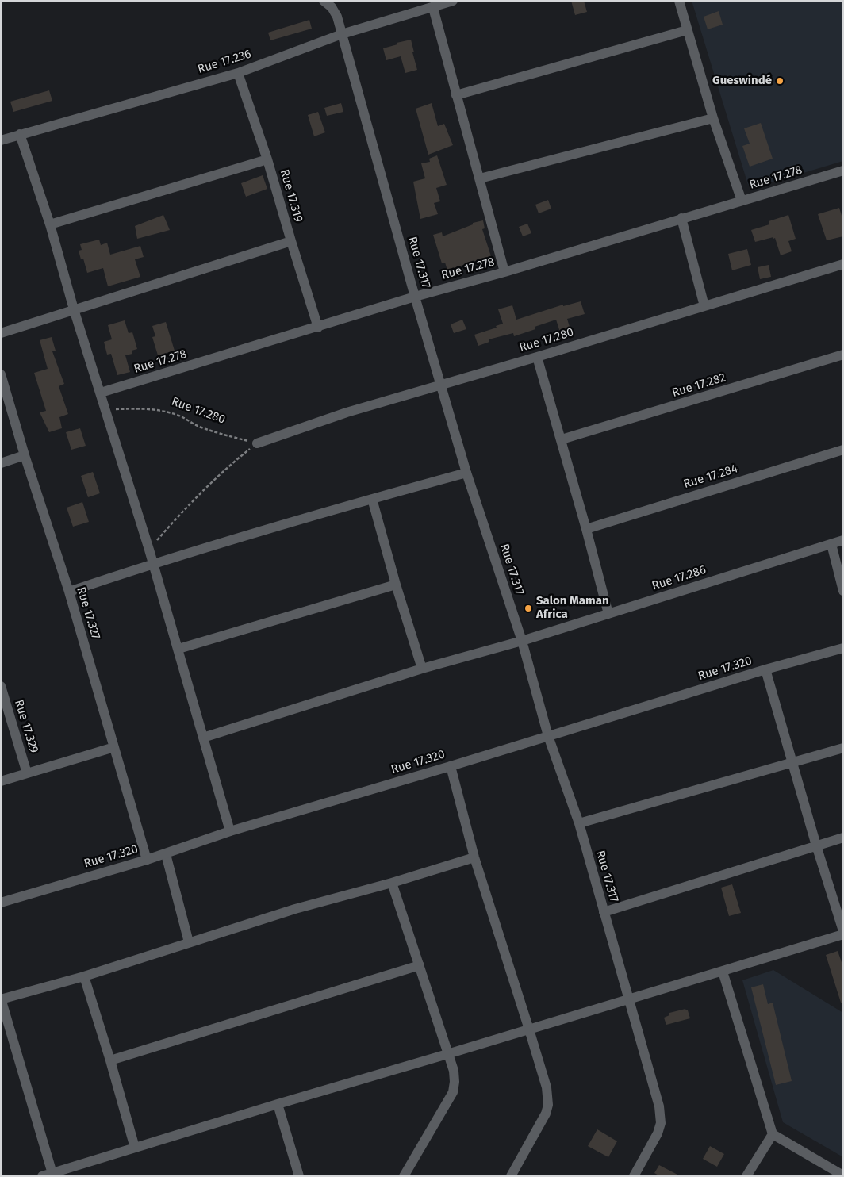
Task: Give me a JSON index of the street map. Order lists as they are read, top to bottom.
{
  "streets": {
    "street": [
      "Rue 17.236",
      "Rue 17.278",
      "Rue 17.319",
      "Rue 17.317",
      "Rue 17.280",
      "Rue 17.282",
      "Rue 17.284",
      "Rue 17.286",
      "Rue 17.327",
      "Rue 17.320",
      "Rue 17.329"
    ]
  },
  "crossings": [
    ["Rue 17.236", "Rue 17.319"],
    ["Rue 17.236", "Rue 17.317"],
    ["Rue 17.278", "Rue 17.319"],
    ["Rue 17.278", "Rue 17.317"],
    ["Rue 17.317", "Rue 17.280"],
    ["Rue 17.317", "Rue 17.286"],
    ["Rue 17.317", "Rue 17.320"],
    ["Rue 17.327", "Rue 17.320"]
  ],
  "places": ["Gueswindé", "Salon Maman Africa"]
}
